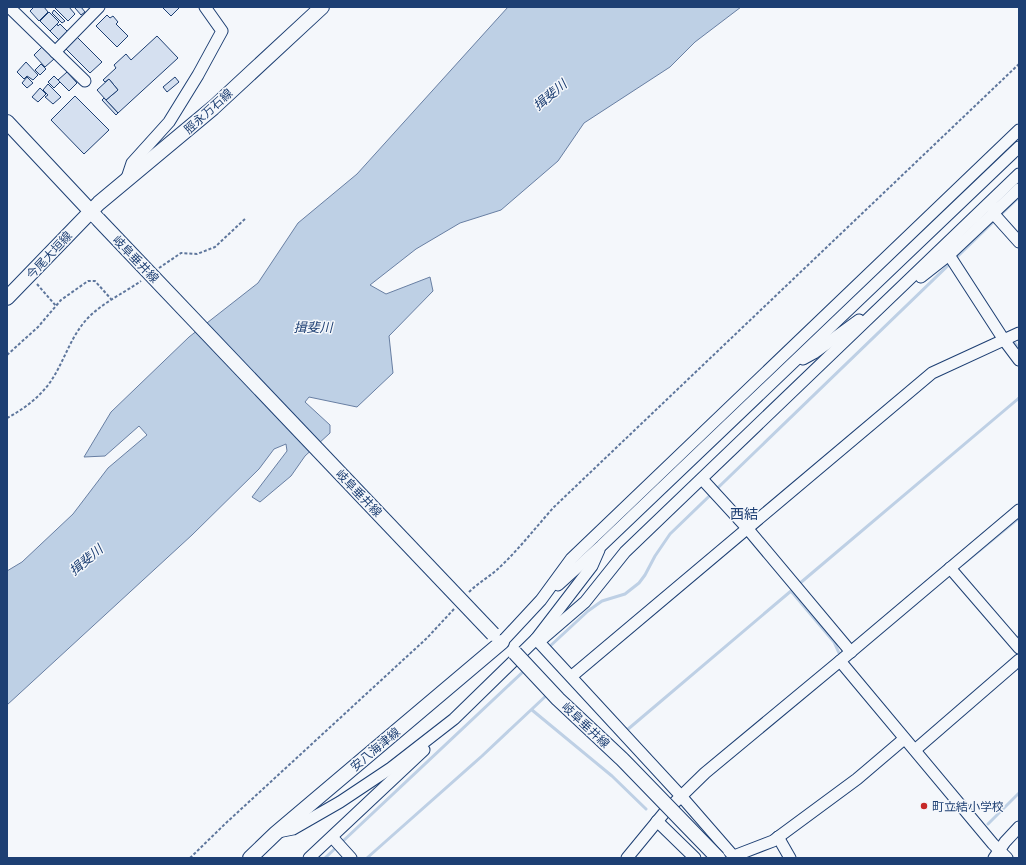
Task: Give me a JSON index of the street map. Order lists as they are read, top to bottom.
{
  "streets": {
    "main road": [
      "脛永万石線",
      "今尾大垣線",
      "岐阜垂井線",
      "安八海津線"
    ]
  },
  "crossings": [
    ["脛永万石線", "今尾大垣線"],
    ["脛永万石線", "岐阜垂井線"],
    ["今尾大垣線", "岐阜垂井線"],
    ["岐阜垂井線", "安八海津線"]
  ],
  "districts": ["西結"],
  "water": ["揖斐川"],
  "places": ["町立結小学校"]
}
